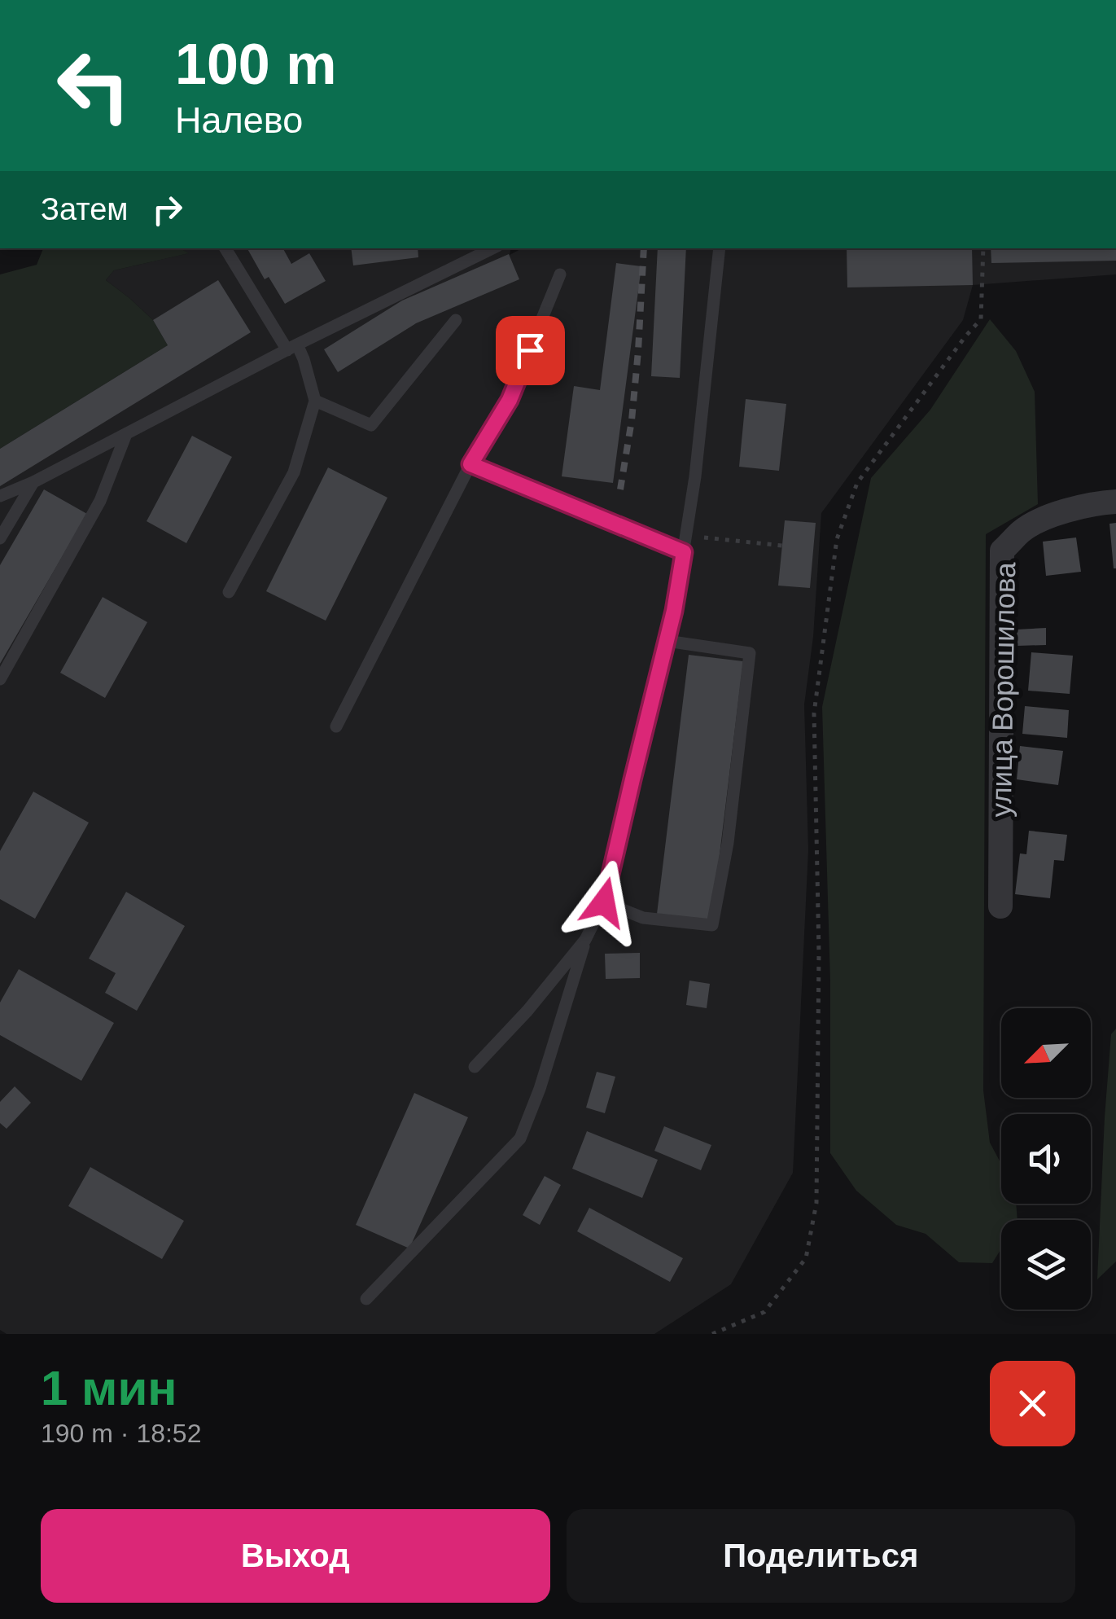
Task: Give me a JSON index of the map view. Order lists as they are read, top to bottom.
{
  "streets": {
    "street": ["улица Ворошилова"]
  },
  "north": "bottom left",
  "page": {
    "turn": ["100 m", "Налево"],
    "then": "Затем",
    "heading": ["1 мин", "190 m · 18:52"],
    "buttons": ["Выход", "Поделиться"]
  }
}
